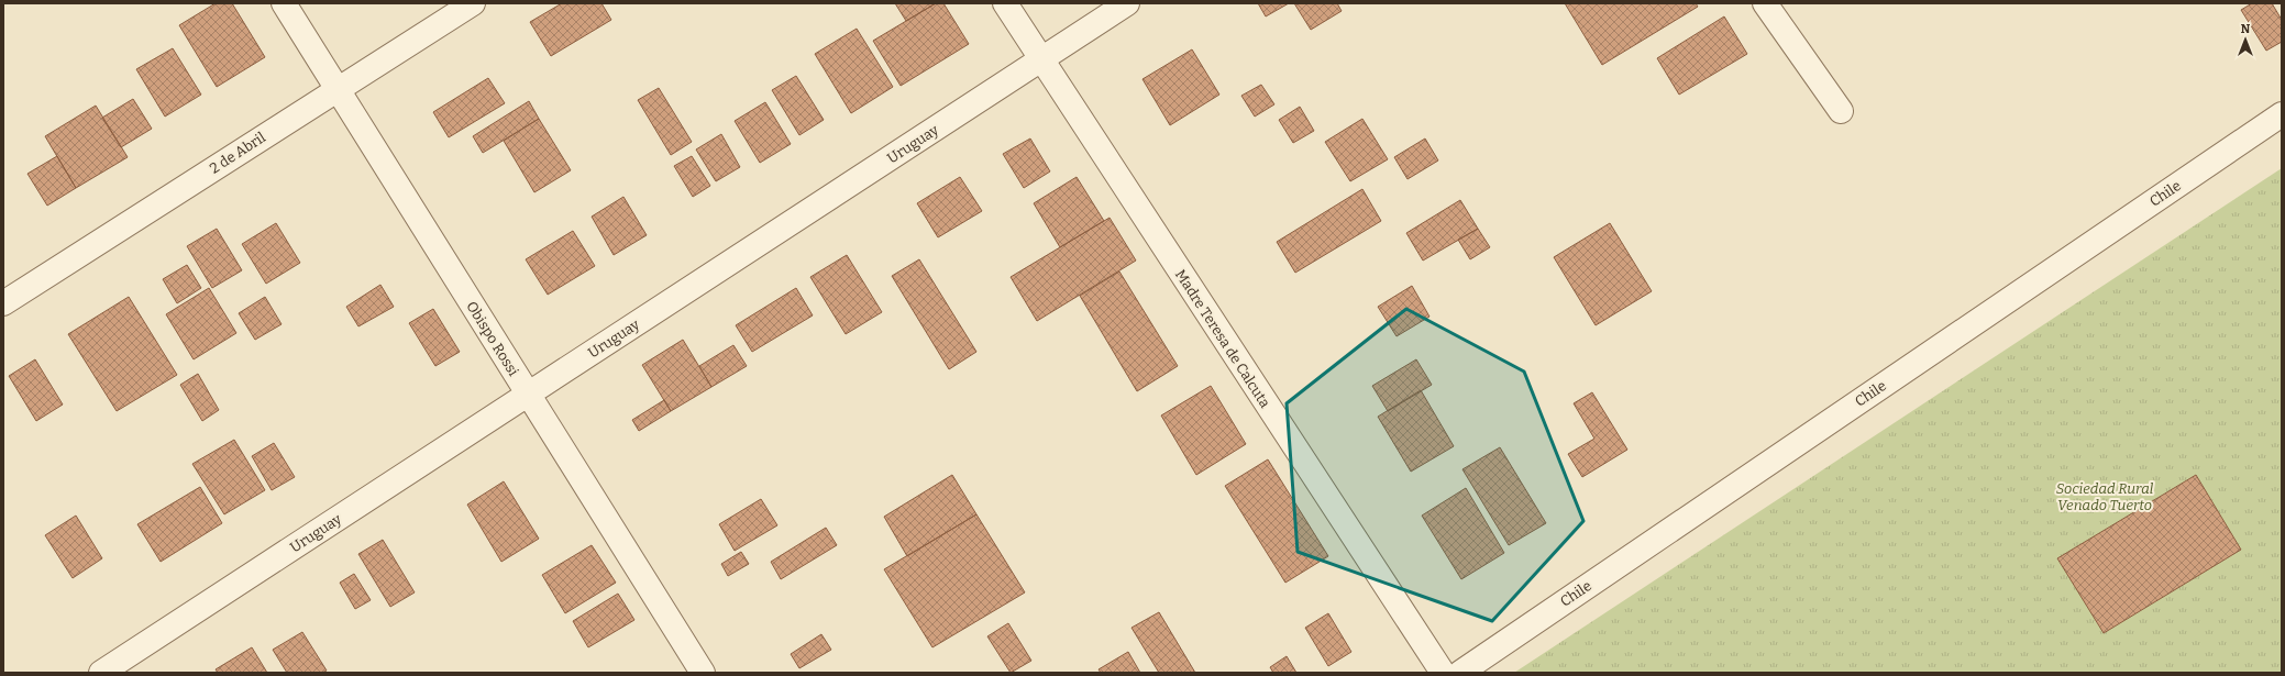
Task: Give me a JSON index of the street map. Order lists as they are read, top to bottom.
{
  "streets": {
    "street": [
      "Uruguay",
      "2 de Abril",
      "Chile",
      "Obispo Rossi",
      "Madre Teresa de Calcuta"
    ]
  },
  "crossings": [
    ["Uruguay", "Obispo Rossi"],
    ["Uruguay", "Madre Teresa de Calcuta"],
    ["2 de Abril", "Obispo Rossi"]
  ],
  "parks": ["Sociedad Rural Venado Tuerto"],
  "north": "top"
}
